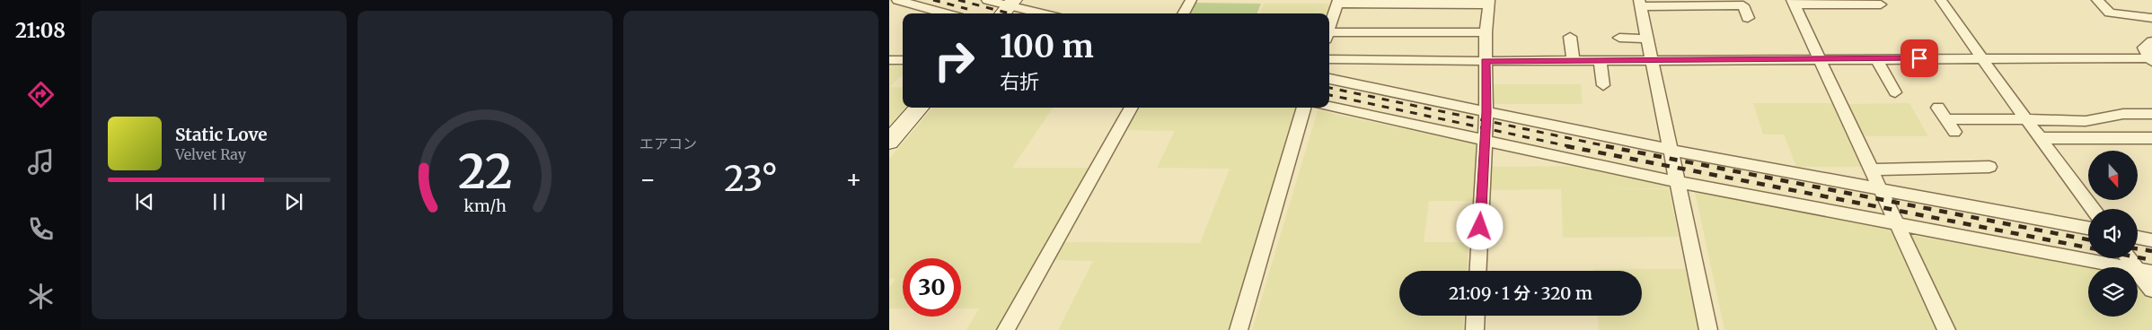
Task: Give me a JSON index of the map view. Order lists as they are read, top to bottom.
{
  "north": "bottom",
  "page": {
    "tabs": "21:08",
    "tile": "エアコン",
    "turn": ["100 m", "右折"],
    "song": ["Static Love", "Velvet Ray"],
    "heat": ["−", "23°", "+"],
    "limit": "30",
    "trip": "21:09 · 1 分 · 320 m",
    "gauge": ["22", "km/h"]
  }
}
